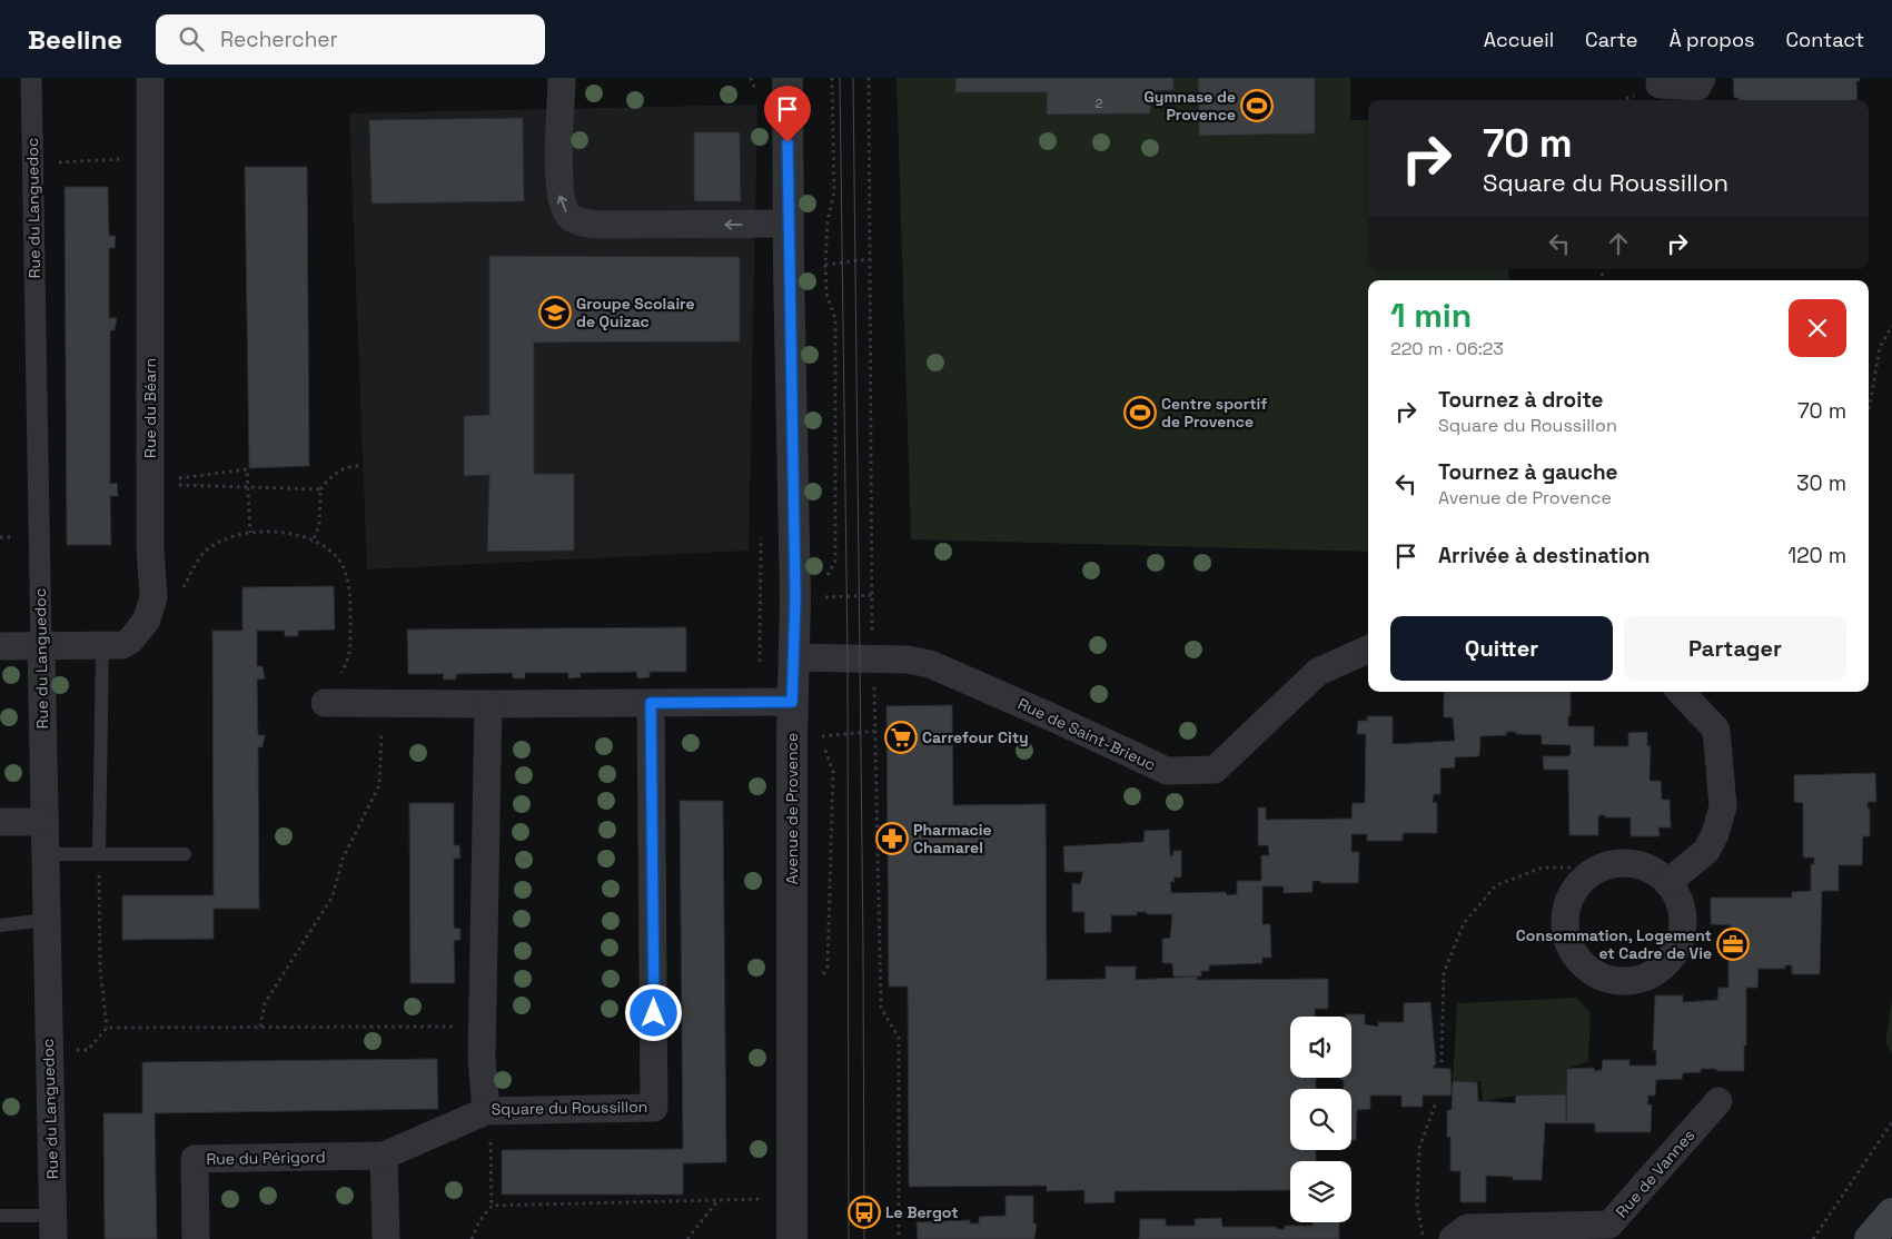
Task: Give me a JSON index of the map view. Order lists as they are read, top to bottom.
{
  "streets": {
    "street": [
      "Rue du Languedoc",
      "Rue du Béarn",
      "Rue de Saint-Brieuc",
      "Avenue de Provence",
      "Square du Roussillon",
      "Rue du Périgord",
      "Rue de Vannes"
    ]
  },
  "crossings": [
    ["Rue du Languedoc", "Rue du Béarn"],
    ["Rue de Saint-Brieuc", "Avenue de Provence"],
    ["Square du Roussillon", "Rue du Périgord"]
  ],
  "places": {
    "sports": ["Gymnase de Provence", "Centre sportif de Provence"],
    "school or university": ["Groupe Scolaire de Quizac"],
    "supermarket": ["Carrefour City"],
    "pharmacy": ["Pharmacie Chamarel"],
    "office": ["Consommation, Logement et Cadre de Vie"],
    "bus stop": ["Le Bergot"]
  },
  "house_numbers": ["2"],
  "page": {
    "header": "Beeline",
    "search": "Rechercher",
    "nav": [
      "Accueil",
      "Carte",
      "À propos",
      "Contact"
    ],
    "turn": ["70 m", "Square du Roussillon"],
    "heading": ["1 min", "220 m · 06:23"],
    "list": [
      {
        "name": "Tournez à droite",
        "note": "Square du Roussillon",
        "value": "70 m"
      },
      {
        "name": "Tournez à gauche",
        "note": "Avenue de Provence",
        "value": "30 m"
      },
      {
        "name": "Arrivée à destination",
        "value": "120 m"
      }
    ],
    "buttons": ["Quitter", "Partager"]
  }
}
